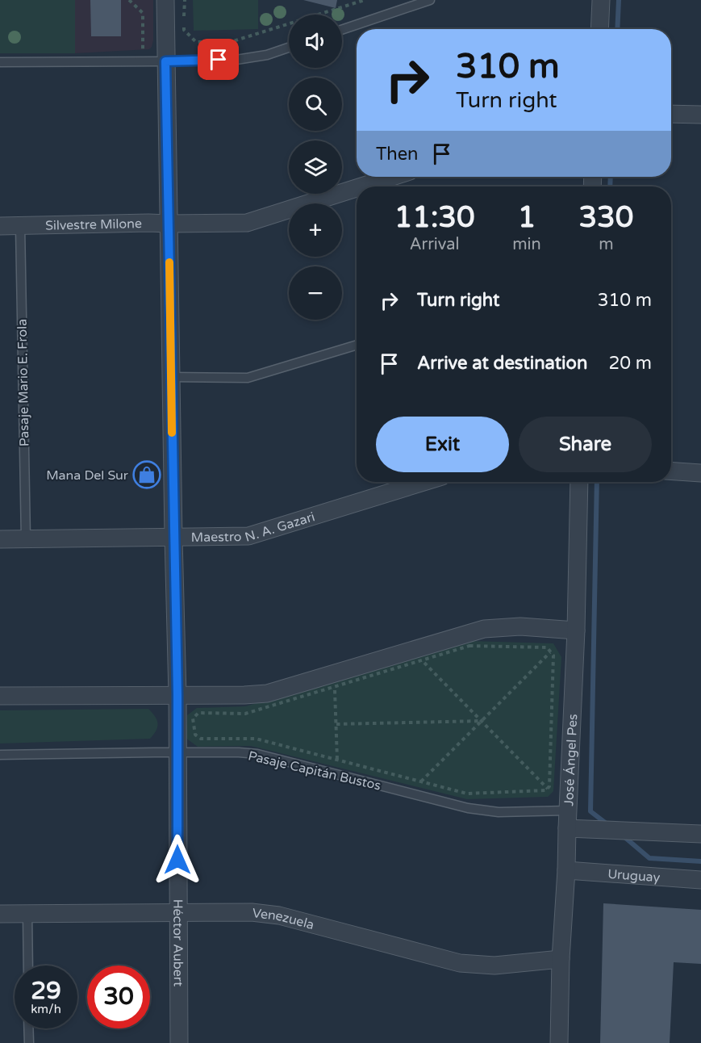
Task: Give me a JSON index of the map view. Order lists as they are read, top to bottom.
{
  "streets": {
    "street": [
      "Silvestre Milone",
      "Maestro N. A. Gazari",
      "José Ángel Pes",
      "Uruguay",
      "Venezuela",
      "Héctor Aubert"
    ],
    "lane": ["Pasaje Mario E. Frola", "Pasaje Capitán Bustos"]
  },
  "crossings": [
    ["Silvestre Milone", "Pasaje Mario E. Frola"],
    ["Silvestre Milone", "Héctor Aubert"],
    ["Pasaje Mario E. Frola", "Maestro N. A. Gazari"],
    ["Maestro N. A. Gazari", "Héctor Aubert"],
    ["José Ángel Pes", "Pasaje Capitán Bustos"],
    ["José Ángel Pes", "Uruguay"],
    ["José Ángel Pes", "Venezuela"],
    ["Pasaje Capitán Bustos", "Héctor Aubert"],
    ["Venezuela", "Héctor Aubert"]
  ],
  "places": {
    "shop": ["Mana Del Sur"]
  },
  "page": {
    "map_buttons": ["+", "−"],
    "turn": ["310 m", "Turn right"],
    "then": "Then",
    "eta": [
      "11:30",
      "Arrival",
      "1",
      "min",
      "330",
      "m"
    ],
    "list": [
      {
        "name": "Turn right",
        "value": "310 m"
      },
      {
        "name": "Arrive at destination",
        "value": "20 m"
      }
    ],
    "buttons": ["Exit", "Share"],
    "speed": "29 km/h",
    "limit": "30"
  }
}
